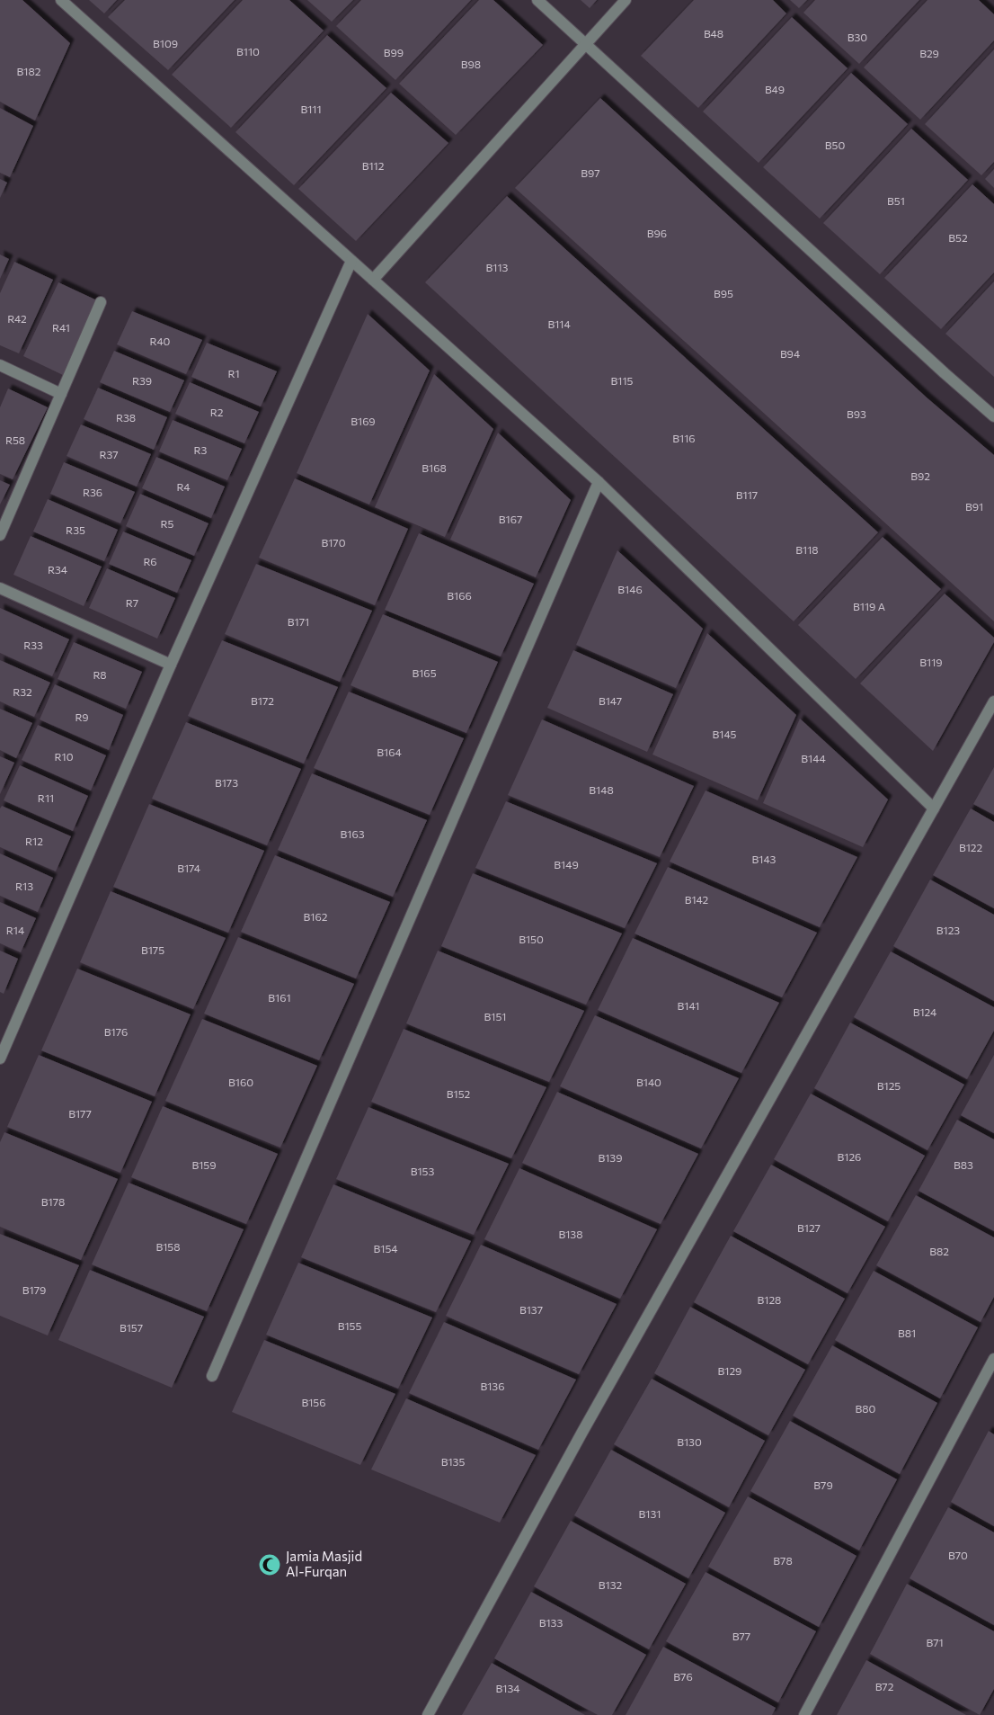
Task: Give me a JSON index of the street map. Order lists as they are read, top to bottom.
{
  "places": {
    "mosque": ["Jamia Masjid Al-Furqan"]
  },
  "house_numbers": [
    "B48",
    "B30",
    "B109",
    "B110",
    "B99",
    "B29",
    "B98",
    "B182",
    "B49",
    "B111",
    "B50",
    "B112",
    "B97",
    "B51",
    "B96",
    "B52",
    "B113",
    "B95",
    "R42",
    "B114",
    "R41",
    "R40",
    "B94",
    "R1",
    "R39",
    "B115",
    "R2",
    "B93",
    "R38",
    "B169",
    "B116",
    "R58",
    "R3",
    "R37",
    "B168",
    "B92",
    "R4",
    "R36",
    "B117",
    "B91",
    "B167",
    "R5",
    "R35",
    "B170",
    "B118",
    "R6",
    "R34",
    "B146",
    "B166",
    "R7",
    "B119 A",
    "B171",
    "R33",
    "B119",
    "B165",
    "R8",
    "R32",
    "B172",
    "B147",
    "R9",
    "B145",
    "B164",
    "R10",
    "B144",
    "B173",
    "B148",
    "R11",
    "B163",
    "R12",
    "B122",
    "B143",
    "B149",
    "B174",
    "R13",
    "B142",
    "B162",
    "R14",
    "B123",
    "B150",
    "B175",
    "B161",
    "B141",
    "B124",
    "B151",
    "B176",
    "B160",
    "B140",
    "B125",
    "B152",
    "B177",
    "B126",
    "B139",
    "B159",
    "B83",
    "B153",
    "B178",
    "B127",
    "B138",
    "B158",
    "B154",
    "B82",
    "B179",
    "B128",
    "B137",
    "B155",
    "B157",
    "B81",
    "B129",
    "B136",
    "B156",
    "B80",
    "B130",
    "B135",
    "B79",
    "B131",
    "B70",
    "B78",
    "B132",
    "B133",
    "B77",
    "B71",
    "B76",
    "B72",
    "B134"
  ]
}
